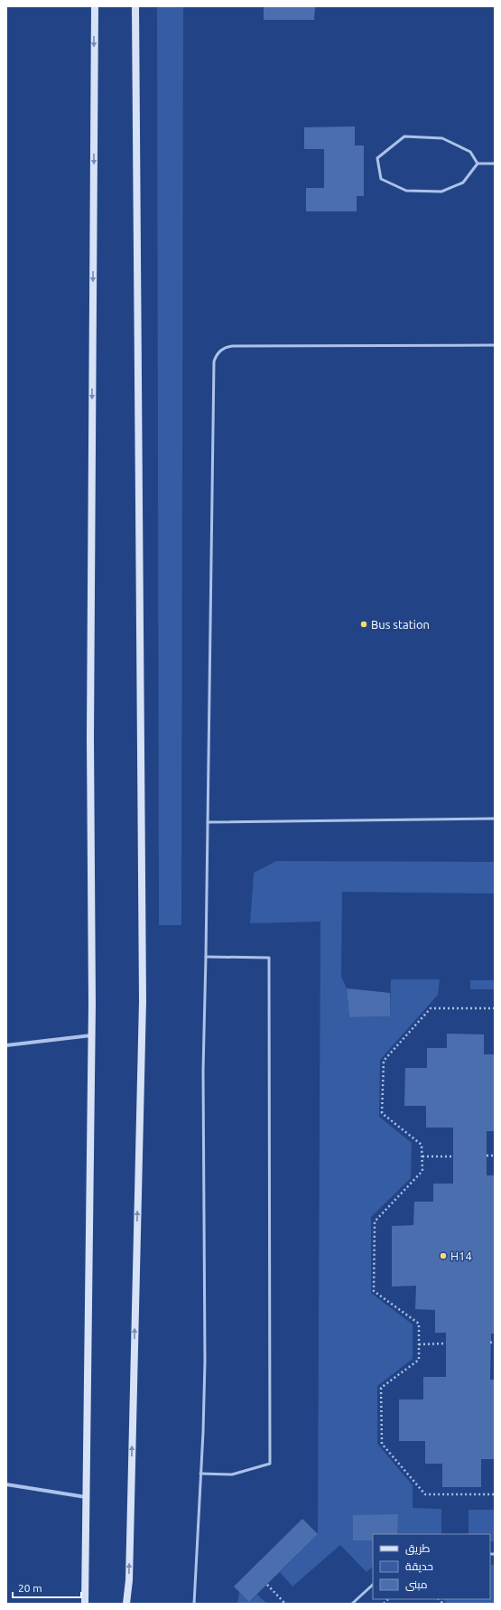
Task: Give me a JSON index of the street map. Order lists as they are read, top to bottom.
{
  "places": ["Bus station", "H14"],
  "legend": ["طريق", "حديقة", "مبنى"],
  "scale_bar": "20 m"
}
